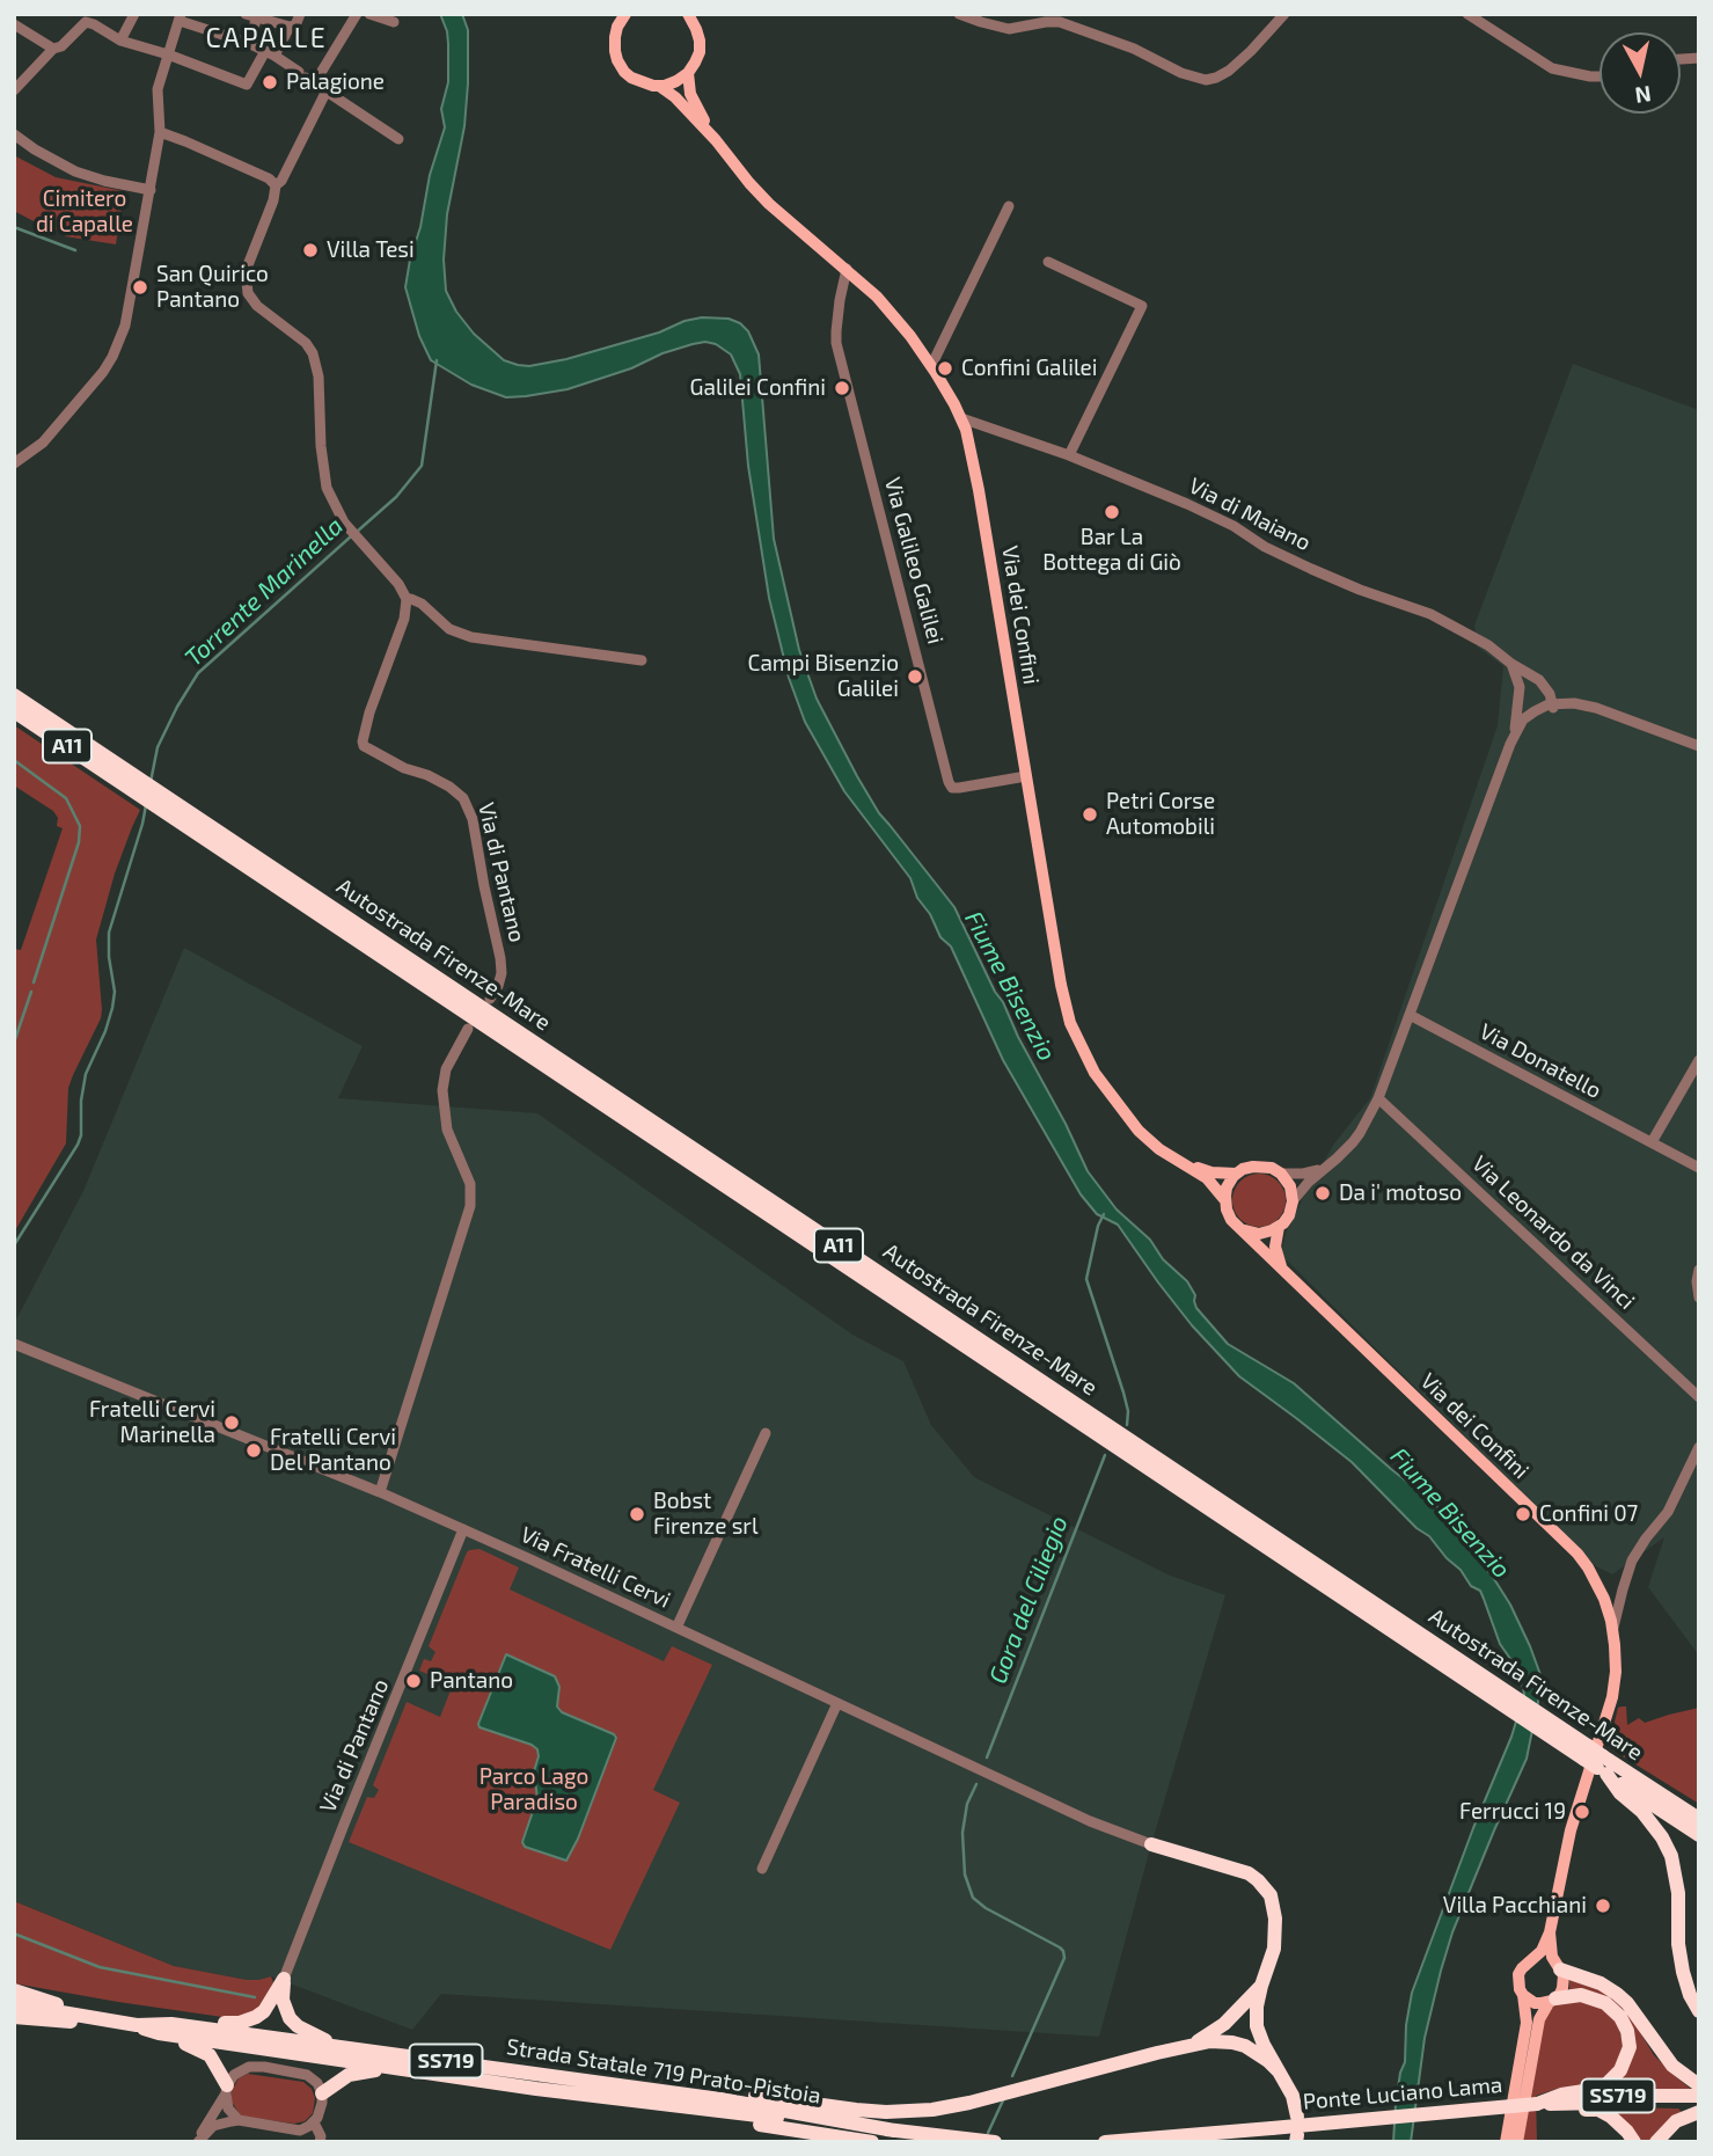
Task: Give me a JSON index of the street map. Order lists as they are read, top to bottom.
{
  "streets": {
    "highway": [
      "A11",
      "Autostrada Firenze-Mare",
      "SS719",
      "Strada Statale 719 Prato-Pistoia",
      "Ponte Luciano Lama"
    ],
    "main road": ["Via dei Confini"],
    "street": [
      "Via di Maiano",
      "Via Galileo Galilei",
      "Via di Pantano",
      "Via Donatello",
      "Via Leonardo da Vinci",
      "Via Fratelli Cervi"
    ]
  },
  "crossings": [
    ["Via di Maiano", "Via dei Confini"],
    ["Via Galileo Galilei", "Via dei Confini"],
    ["Via di Pantano", "Via Fratelli Cervi"],
    ["SS719", "Ponte Luciano Lama"]
  ],
  "districts": ["CAPALLE"],
  "water": ["Torrente Marinella", "Fiume Bisenzio", "Gora del Ciliegio"],
  "parks": ["Cimitero di Capalle", "Parco Lago Paradiso"],
  "places": [
    "Palagione",
    "Villa Tesi",
    "San Quirico Pantano",
    "Confini Galilei",
    "Galilei Confini",
    "Bar La Bottega di Giò",
    "Campi Bisenzio Galilei",
    "Petri Corse Automobili",
    "Da i' motoso",
    "Fratelli Cervi Marinella",
    "Fratelli Cervi Del Pantano",
    "Bobst Firenze srl",
    "Confini 07",
    "Pantano",
    "Ferrucci 19",
    "Villa Pacchiani"
  ],
  "north": "bottom"
}
